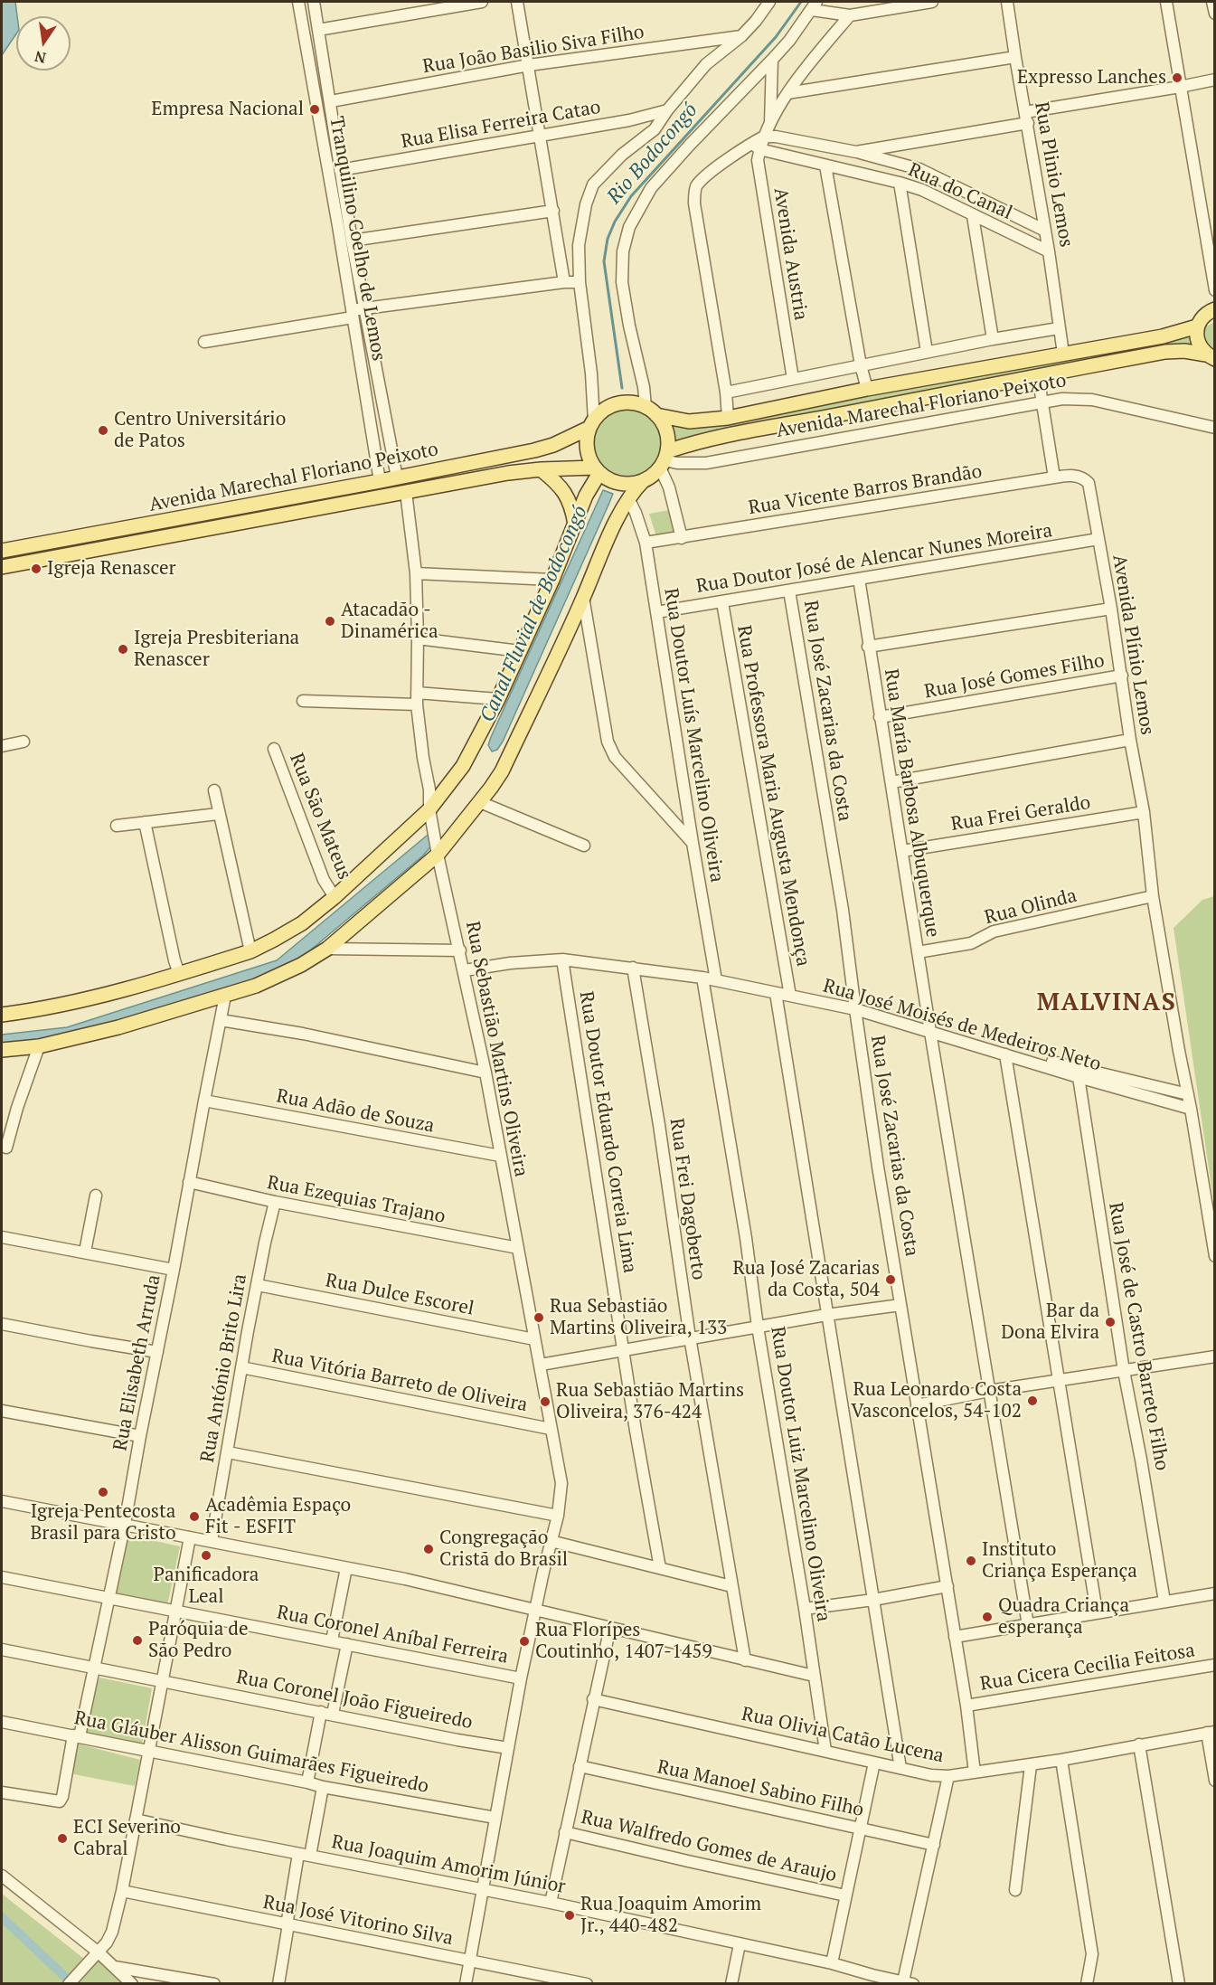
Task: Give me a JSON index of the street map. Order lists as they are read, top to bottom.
{
  "streets": {
    "main road": ["Avenida Marechal Floriano Peixoto"],
    "street": [
      "Rua João Basilio Siva Filho",
      "Rua Elisa Ferreira Catao",
      "Rua Plinio Lemos",
      "Rua do Canal",
      "Tranquilino Coelho de Lemos",
      "Avenida Austria",
      "Rua Vicente Barros Brandão",
      "Rua Doutor José de Alencar Nunes Moreira",
      "Avenida Plínio Lemos",
      "Rua José Gomes Filho",
      "Rua José Zacarias da Costa",
      "Rua Doutor Luís Marcelino Oliveira",
      "Rua Professora Maria Augusta Mendonça",
      "Rua María Barbosa Albuquerque",
      "Rua Frei Geraldo",
      "Rua São Mateus",
      "Rua Olinda",
      "Rua José Moisés de Medeiros Neto",
      "Rua Sebastião Martins Oliveira",
      "Rua Adão de Souza",
      "Rua Doutor Eduardo Correia Lima",
      "Rua Frei Dagoberto",
      "Rua Ezequias Trajano",
      "Rua Dulce Escorel",
      "Rua José de Castro Barreto Filho",
      "Rua Elisabeth Arruda",
      "Rua António Brito Lira",
      "Rua Vitória Barreto de Oliveira",
      "Rua Doutor Luiz Marcelino Oliveira",
      "Rua Coronel Aníbal Ferreira",
      "Rua Cicera Cecilia Feitosa",
      "Rua Coronel João Figueiredo",
      "Rua Olivia Catão Lucena",
      "Rua Gláuber Alisson Guimarães Figueiredo",
      "Rua Manoel Sabino Filho",
      "Rua Walfredo Gomes de Araujo",
      "Rua Joaquim Amorim Júnior",
      "Rua José Vitorino Silva"
    ]
  },
  "crossings": [
    ["Rua João Basilio Siva Filho", "Tranquilino Coelho de Lemos"],
    ["Rua Elisa Ferreira Catao", "Tranquilino Coelho de Lemos"],
    ["Rua Plinio Lemos", "Rua do Canal"],
    ["Rua Plinio Lemos", "Avenida Marechal Floriano Peixoto"],
    ["Rua do Canal", "Avenida Austria"],
    ["Tranquilino Coelho de Lemos", "Avenida Marechal Floriano Peixoto"],
    ["Avenida Marechal Floriano Peixoto", "Rua Sebastião Martins Oliveira"],
    ["Rua Vicente Barros Brandão", "Avenida Plínio Lemos"],
    ["Rua Vicente Barros Brandão", "Rua Doutor Luís Marcelino Oliveira"],
    ["Rua Doutor José de Alencar Nunes Moreira", "Avenida Plínio Lemos"],
    ["Rua Doutor José de Alencar Nunes Moreira", "Rua José Zacarias da Costa"],
    ["Rua Doutor José de Alencar Nunes Moreira", "Rua Doutor Luís Marcelino Oliveira"],
    ["Rua Doutor José de Alencar Nunes Moreira", "Rua Professora Maria Augusta Mendonça"],
    ["Rua Doutor José de Alencar Nunes Moreira", "Rua María Barbosa Albuquerque"],
    ["Avenida Plínio Lemos", "Rua José Gomes Filho"],
    ["Avenida Plínio Lemos", "Rua Frei Geraldo"],
    ["Avenida Plínio Lemos", "Rua Olinda"],
    ["Avenida Plínio Lemos", "Rua José Moisés de Medeiros Neto"],
    ["Rua José Gomes Filho", "Rua María Barbosa Albuquerque"],
    ["Rua José Zacarias da Costa", "Rua José Moisés de Medeiros Neto"],
    ["Rua José Zacarias da Costa", "Rua Cicera Cecilia Feitosa"],
    ["Rua José Zacarias da Costa", "Rua Olivia Catão Lucena"],
    ["Rua Doutor Luís Marcelino Oliveira", "Rua José Moisés de Medeiros Neto"],
    ["Rua Professora Maria Augusta Mendonça", "Rua José Moisés de Medeiros Neto"],
    ["Rua María Barbosa Albuquerque", "Rua Frei Geraldo"],
    ["Rua María Barbosa Albuquerque", "Rua Olinda"],
    ["Rua María Barbosa Albuquerque", "Rua José Moisés de Medeiros Neto"],
    ["Rua José Moisés de Medeiros Neto", "Rua Sebastião Martins Oliveira"],
    ["Rua José Moisés de Medeiros Neto", "Rua Doutor Eduardo Correia Lima"],
    ["Rua José Moisés de Medeiros Neto", "Rua Frei Dagoberto"],
    ["Rua José Moisés de Medeiros Neto", "Rua José de Castro Barreto Filho"],
    ["Rua José Moisés de Medeiros Neto", "Rua Doutor Luiz Marcelino Oliveira"],
    ["Rua Sebastião Martins Oliveira", "Rua Adão de Souza"],
    ["Rua Sebastião Martins Oliveira", "Rua Ezequias Trajano"],
    ["Rua Sebastião Martins Oliveira", "Rua Dulce Escorel"],
    ["Rua Sebastião Martins Oliveira", "Rua Vitória Barreto de Oliveira"],
    ["Rua Sebastião Martins Oliveira", "Rua Coronel Aníbal Ferreira"],
    ["Rua Sebastião Martins Oliveira", "Rua Coronel João Figueiredo"],
    ["Rua Sebastião Martins Oliveira", "Rua Gláuber Alisson Guimarães Figueiredo"],
    ["Rua Sebastião Martins Oliveira", "Rua Joaquim Amorim Júnior"],
    ["Rua Sebastião Martins Oliveira", "Rua José Vitorino Silva"],
    ["Rua Adão de Souza", "Rua Elisabeth Arruda"],
    ["Rua Ezequias Trajano", "Rua Elisabeth Arruda"],
    ["Rua Ezequias Trajano", "Rua António Brito Lira"],
    ["Rua Dulce Escorel", "Rua António Brito Lira"],
    ["Rua Elisabeth Arruda", "Rua Coronel Aníbal Ferreira"],
    ["Rua Elisabeth Arruda", "Rua Coronel João Figueiredo"],
    ["Rua Elisabeth Arruda", "Rua Gláuber Alisson Guimarães Figueiredo"],
    ["Rua António Brito Lira", "Rua Vitória Barreto de Oliveira"],
    ["Rua Doutor Luiz Marcelino Oliveira", "Rua Olivia Catão Lucena"]
  ],
  "districts": ["MALVINAS"],
  "water": ["Rio Bodocongó", "Canal Fluvial de Bodocongó"],
  "places": [
    "Expresso Lanches",
    "Empresa Nacional",
    "Centro Universitário de Patos",
    "Igreja Renascer",
    "Atacadão - Dinamérica",
    "Igreja Presbiteriana Renascer",
    "Rua José Zacarias da Costa, 504",
    "Rua Sebastião Martins Oliveira, 133",
    "Bar da Dona Elvira",
    "Rua Leonardo Costa Vasconcelos, 54-102",
    "Rua Sebastião Martins Oliveira, 376-424",
    "Igreja Pentecosta Brasil para Cristo",
    "Acadêmia Espaço Fit - ESFIT",
    "Congregação Cristã do Brasil",
    "Panificadora Leal",
    "Instituto Criança Esperança",
    "Quadra Criança esperança",
    "Paróquia de São Pedro",
    "Rua Florípes Coutinho, 1407-1459",
    "ECI Severino Cabral",
    "Rua Joaquim Amorim Jr., 440-482"
  ],
  "north": "bottom"
}
